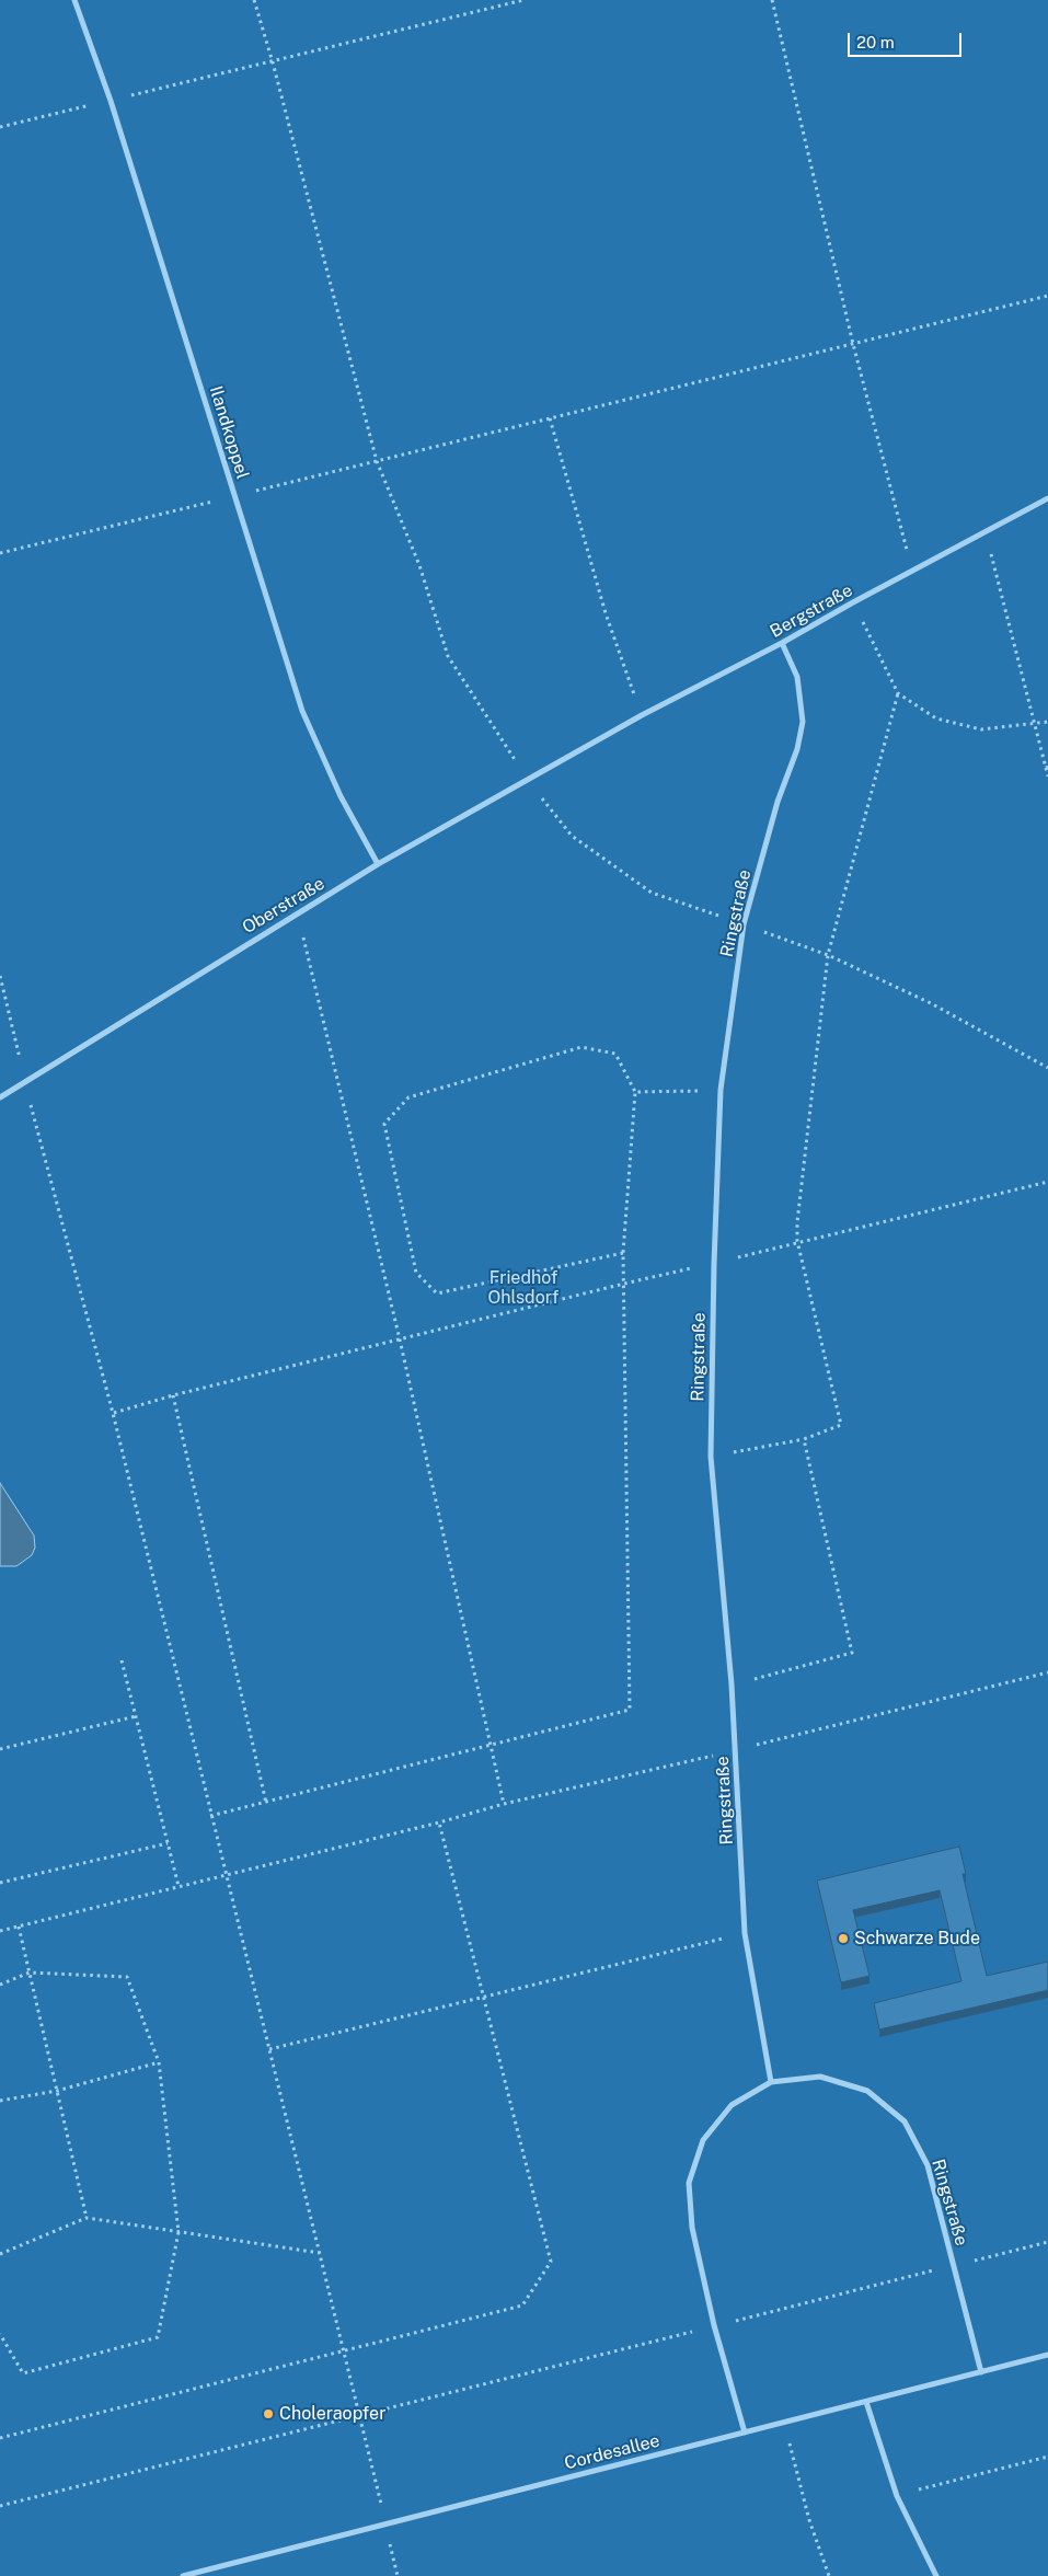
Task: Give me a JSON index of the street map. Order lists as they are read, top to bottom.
{
  "streets": {
    "street": [
      "Ilandkoppel",
      "Bergstraße",
      "Oberstraße",
      "Ringstraße",
      "Cordesallee"
    ]
  },
  "crossings": [
    ["Ilandkoppel", "Oberstraße"],
    ["Bergstraße", "Oberstraße"],
    ["Bergstraße", "Ringstraße"],
    ["Ringstraße", "Cordesallee"]
  ],
  "parks": ["Friedhof Ohlsdorf"],
  "places": ["Schwarze Bude", "Choleraopfer"],
  "scale_bar": "20 m"
}
